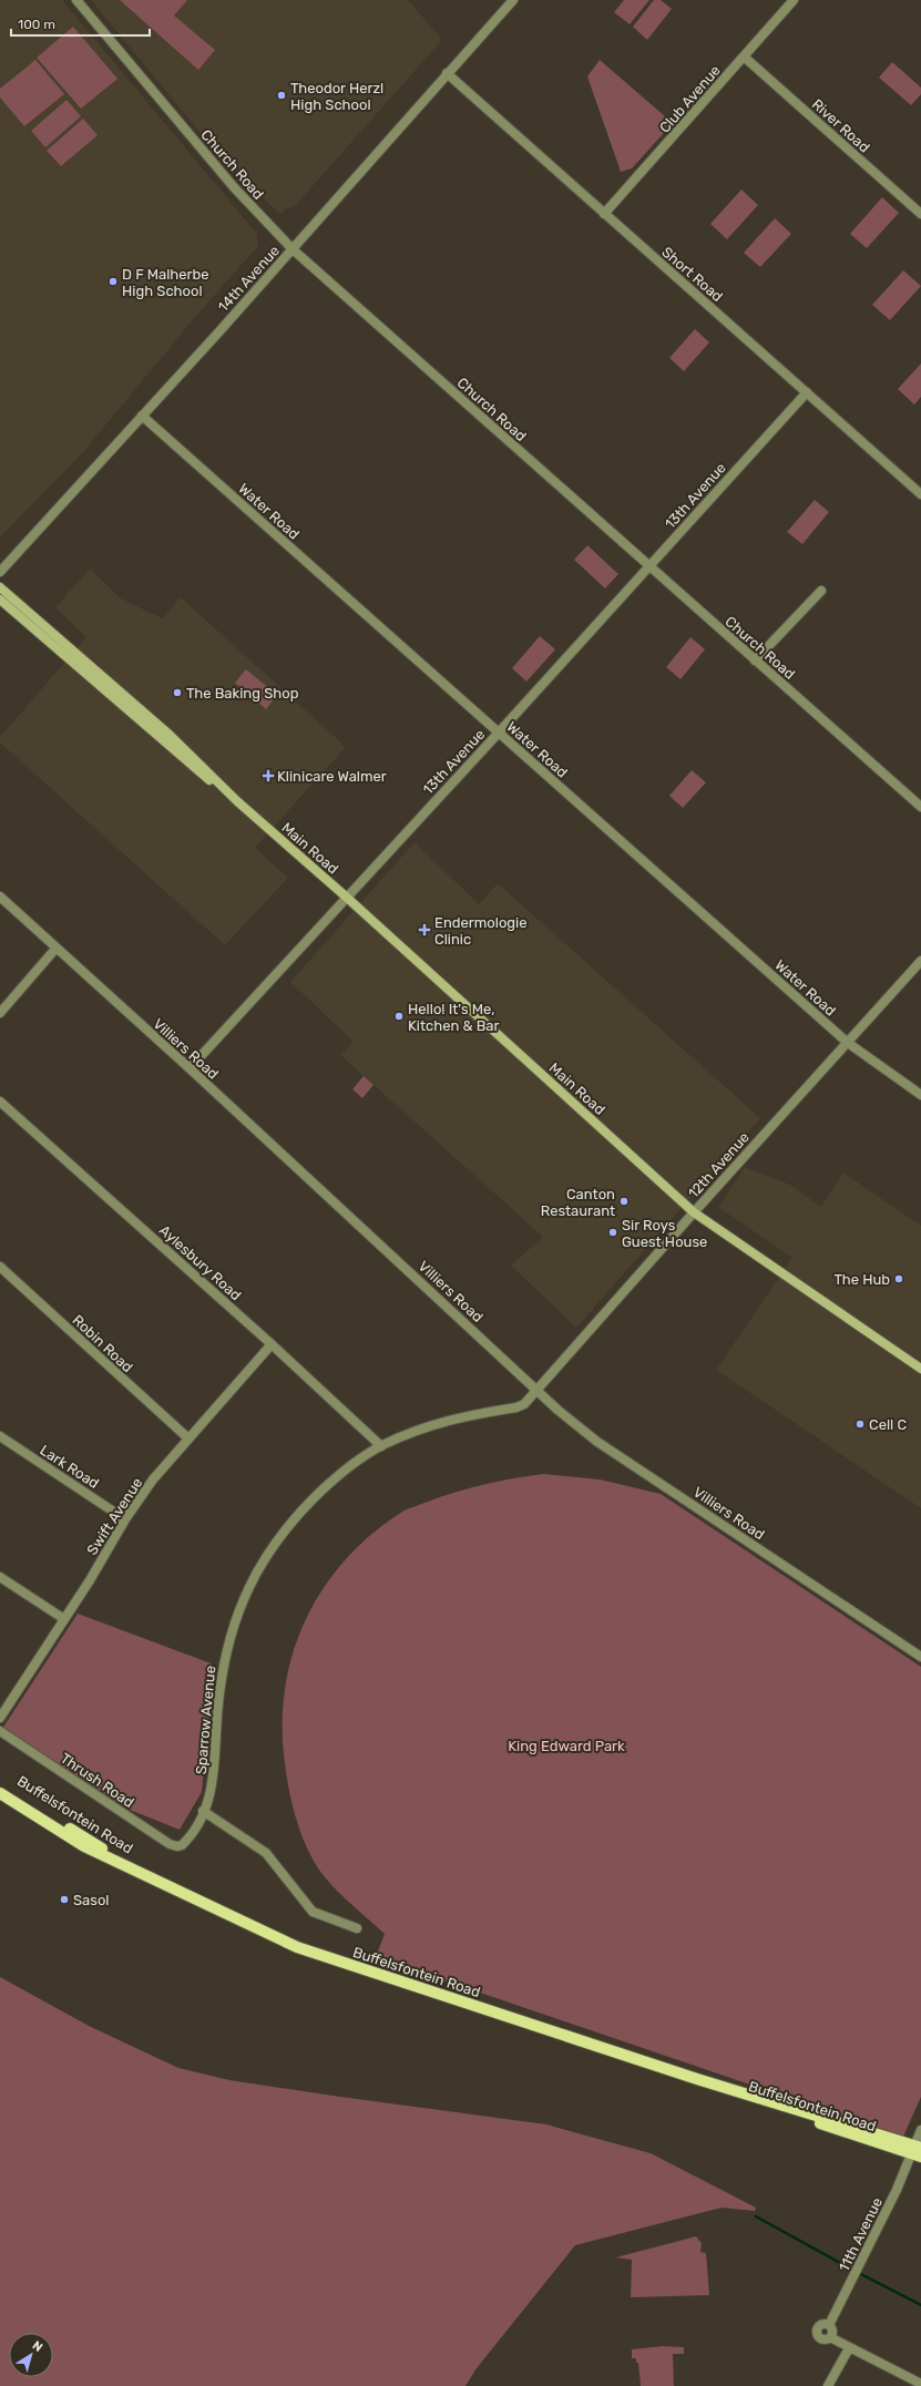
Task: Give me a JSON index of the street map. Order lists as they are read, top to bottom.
{
  "streets": {
    "main road": ["Main Road", "Buffelsfontein Road"],
    "street": [
      "Club Avenue",
      "River Road",
      "Church Road",
      "Short Road",
      "14th Avenue",
      "13th Avenue",
      "Water Road",
      "Villiers Road",
      "12th Avenue",
      "Aylesbury Road",
      "Robin Road",
      "Lark Road",
      "Swift Avenue",
      "Sparrow Avenue",
      "Thrush Road",
      "11th Avenue"
    ]
  },
  "crossings": [
    ["Club Avenue", "River Road"],
    ["Club Avenue", "Short Road"],
    ["Church Road", "14th Avenue"],
    ["Church Road", "13th Avenue"],
    ["Short Road", "14th Avenue"],
    ["Short Road", "13th Avenue"],
    ["14th Avenue", "Water Road"],
    ["13th Avenue", "Water Road"],
    ["13th Avenue", "Main Road"],
    ["13th Avenue", "Villiers Road"],
    ["Water Road", "12th Avenue"],
    ["Main Road", "12th Avenue"],
    ["Villiers Road", "12th Avenue"],
    ["Villiers Road", "Sparrow Avenue"],
    ["12th Avenue", "Sparrow Avenue"],
    ["Aylesbury Road", "Swift Avenue"],
    ["Aylesbury Road", "Sparrow Avenue"],
    ["Robin Road", "Swift Avenue"],
    ["Lark Road", "Swift Avenue"],
    ["Sparrow Avenue", "Thrush Road"],
    ["Buffelsfontein Road", "11th Avenue"]
  ],
  "parks": ["King Edward Park"],
  "places": {
    "other": [
      "Theodor Herzl High School",
      "D F Malherbe High School",
      "The Baking Shop",
      "Hello! It's Me, Kitchen & Bar",
      "Canton Restaurant",
      "Sir Roys Guest House",
      "The Hub",
      "Cell C",
      "Sasol"
    ],
    "health": ["Klinicare Walmer", "Endermologie Clinic"]
  },
  "scale_bar": "100 m",
  "north": "top right"
}
